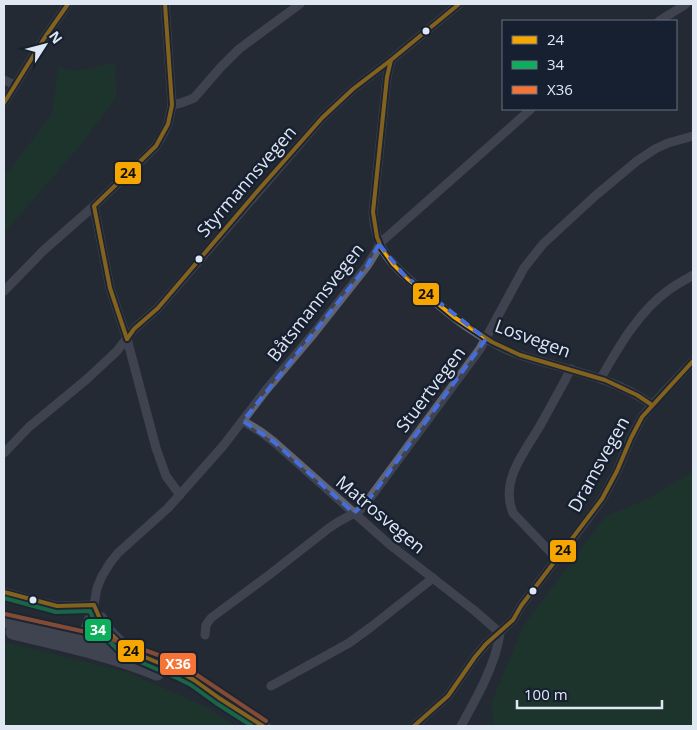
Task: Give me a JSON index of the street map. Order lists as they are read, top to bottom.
{
  "streets": {
    "street": [
      "Styrmannsvegen",
      "Båtsmannsvegen",
      "Losvegen",
      "Stuertvegen",
      "Dramsvegen",
      "Matrosvegen"
    ]
  },
  "crossings": [
    ["Styrmannsvegen", "Losvegen"],
    ["Båtsmannsvegen", "Losvegen"],
    ["Båtsmannsvegen", "Matrosvegen"],
    ["Losvegen", "Stuertvegen"],
    ["Losvegen", "Dramsvegen"],
    ["Stuertvegen", "Matrosvegen"],
    ["Dramsvegen", "Matrosvegen"]
  ],
  "lines": ["transit line 24", "transit line 34", "transit line X36"],
  "legend": ["24", "34", "X36"],
  "scale_bar": "100 m",
  "north": "top right"
}
